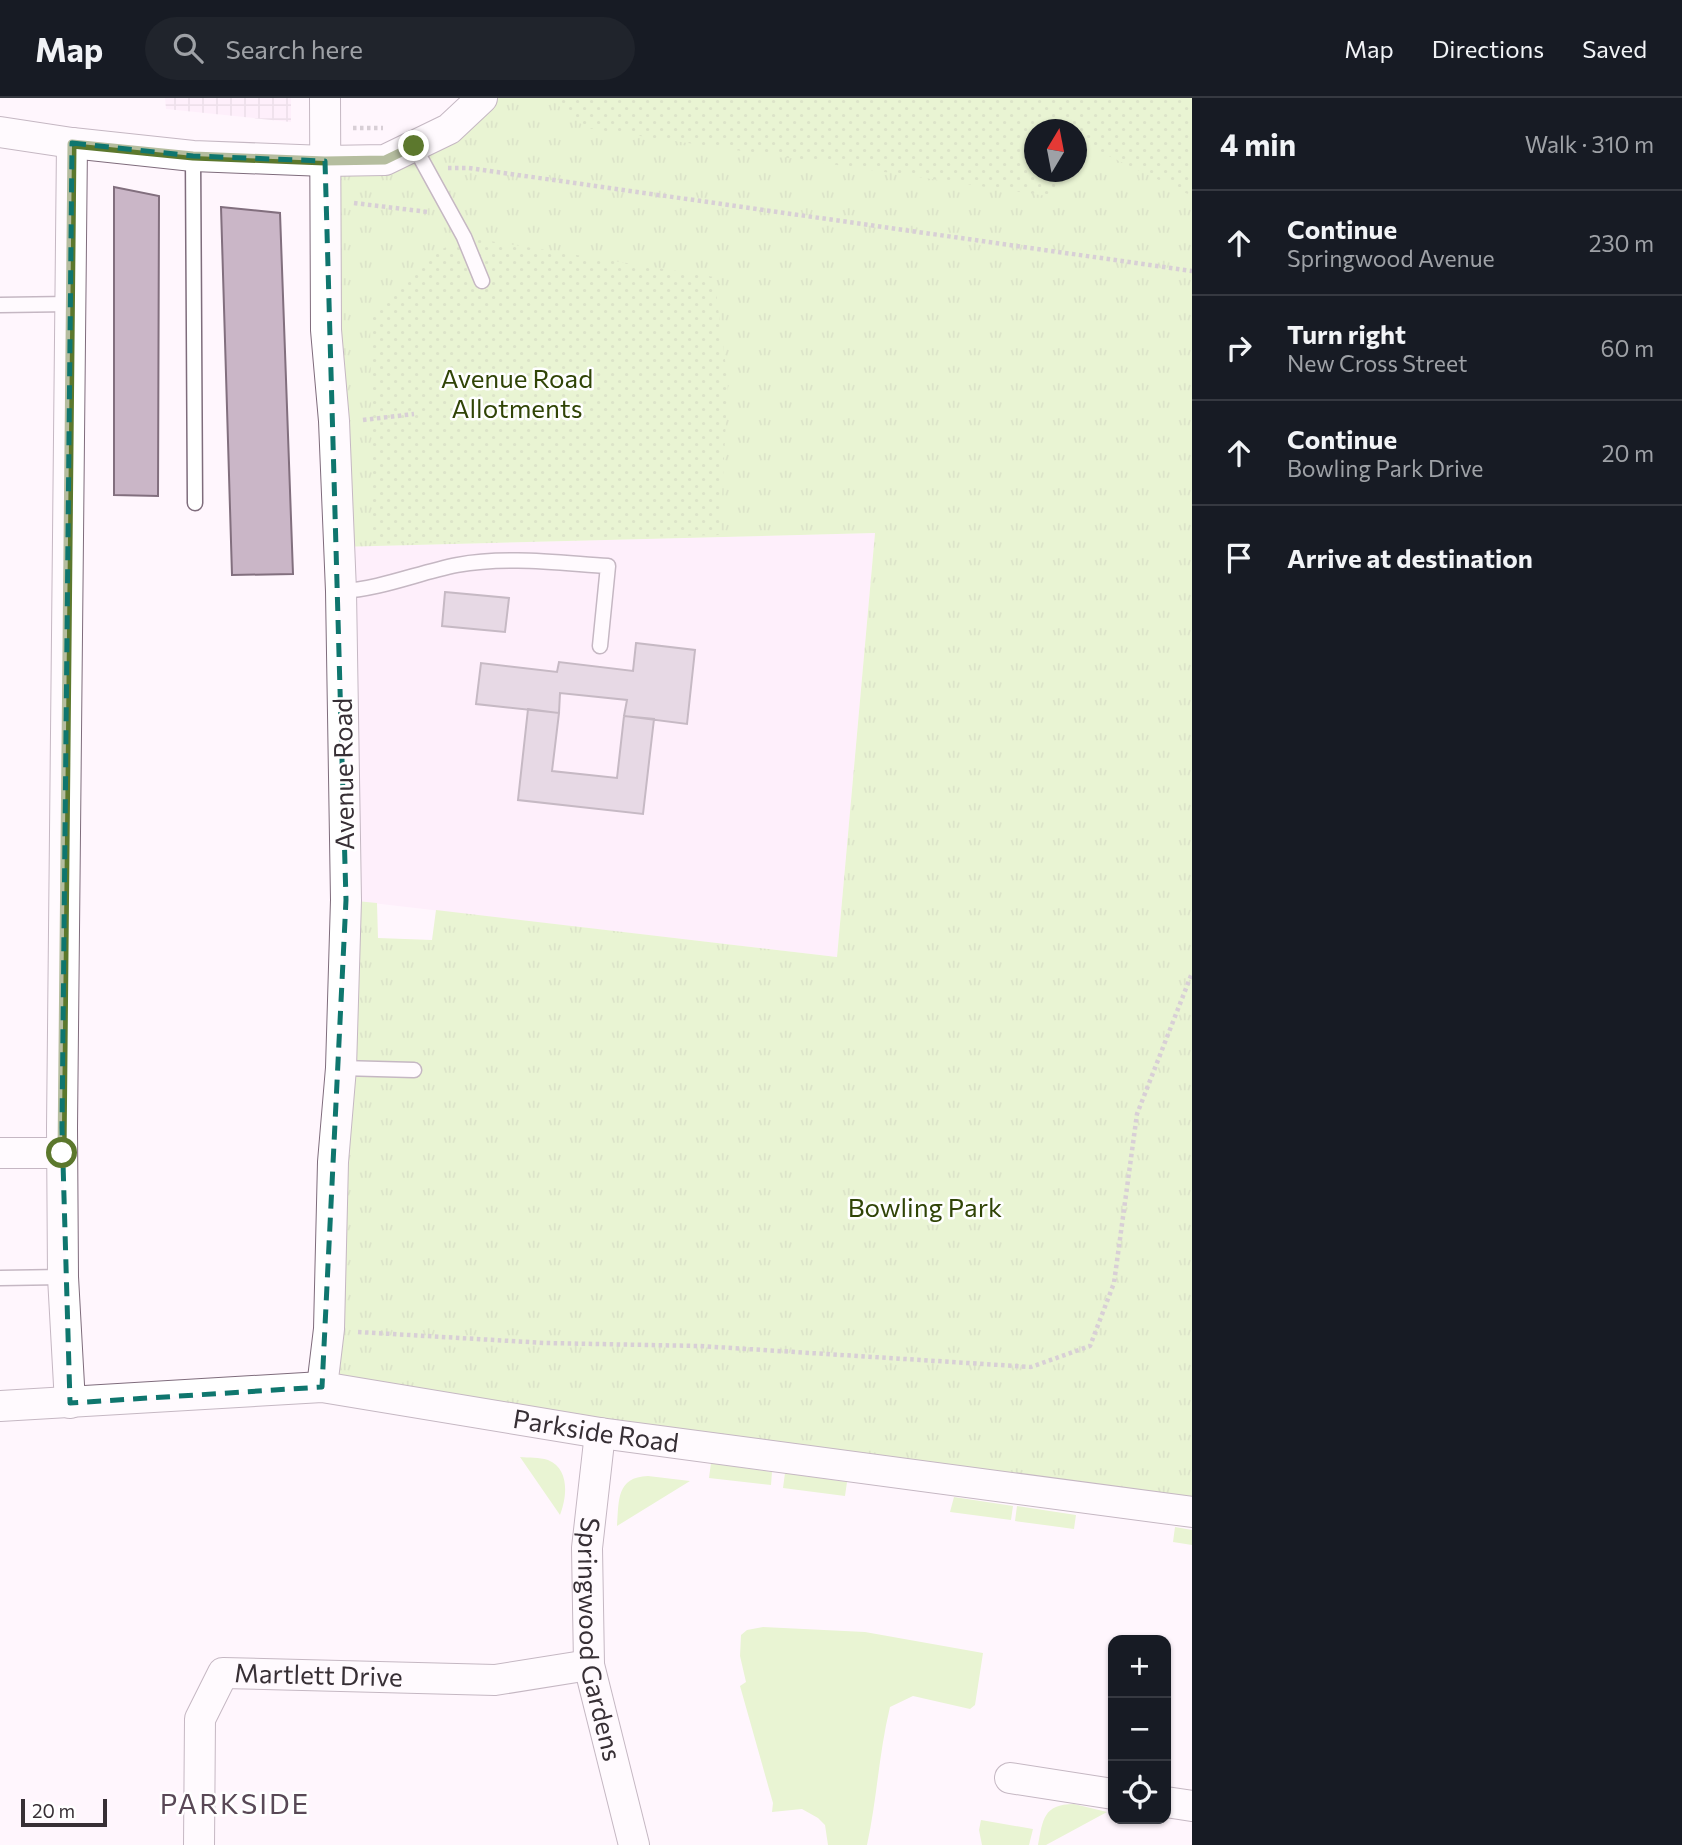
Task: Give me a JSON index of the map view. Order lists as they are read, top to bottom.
{
  "streets": {
    "street": [
      "Avenue Road",
      "Parkside Road",
      "Springwood Gardens",
      "Martlett Drive"
    ]
  },
  "crossings": [
    ["Avenue Road", "Parkside Road"],
    ["Parkside Road", "Springwood Gardens"],
    ["Springwood Gardens", "Martlett Drive"]
  ],
  "districts": ["PARKSIDE"],
  "parks": ["Avenue Road Allotments", "Bowling Park"],
  "scale_bar": "20 m",
  "north": "top",
  "page": {
    "header": "Map",
    "search": "Search here",
    "nav": ["Map", "Directions", "Saved"],
    "heading": ["4 min", "Walk · 310 m"],
    "list": [
      ["Continue", "Springwood Avenue", "230 m"],
      ["Turn right", "New Cross Street", "60 m"],
      ["Continue", "Bowling Park Drive", "20 m"],
      "Arrive at destination"
    ],
    "map_buttons": ["+", "−"],
    "scale": "20 m"
  }
}
